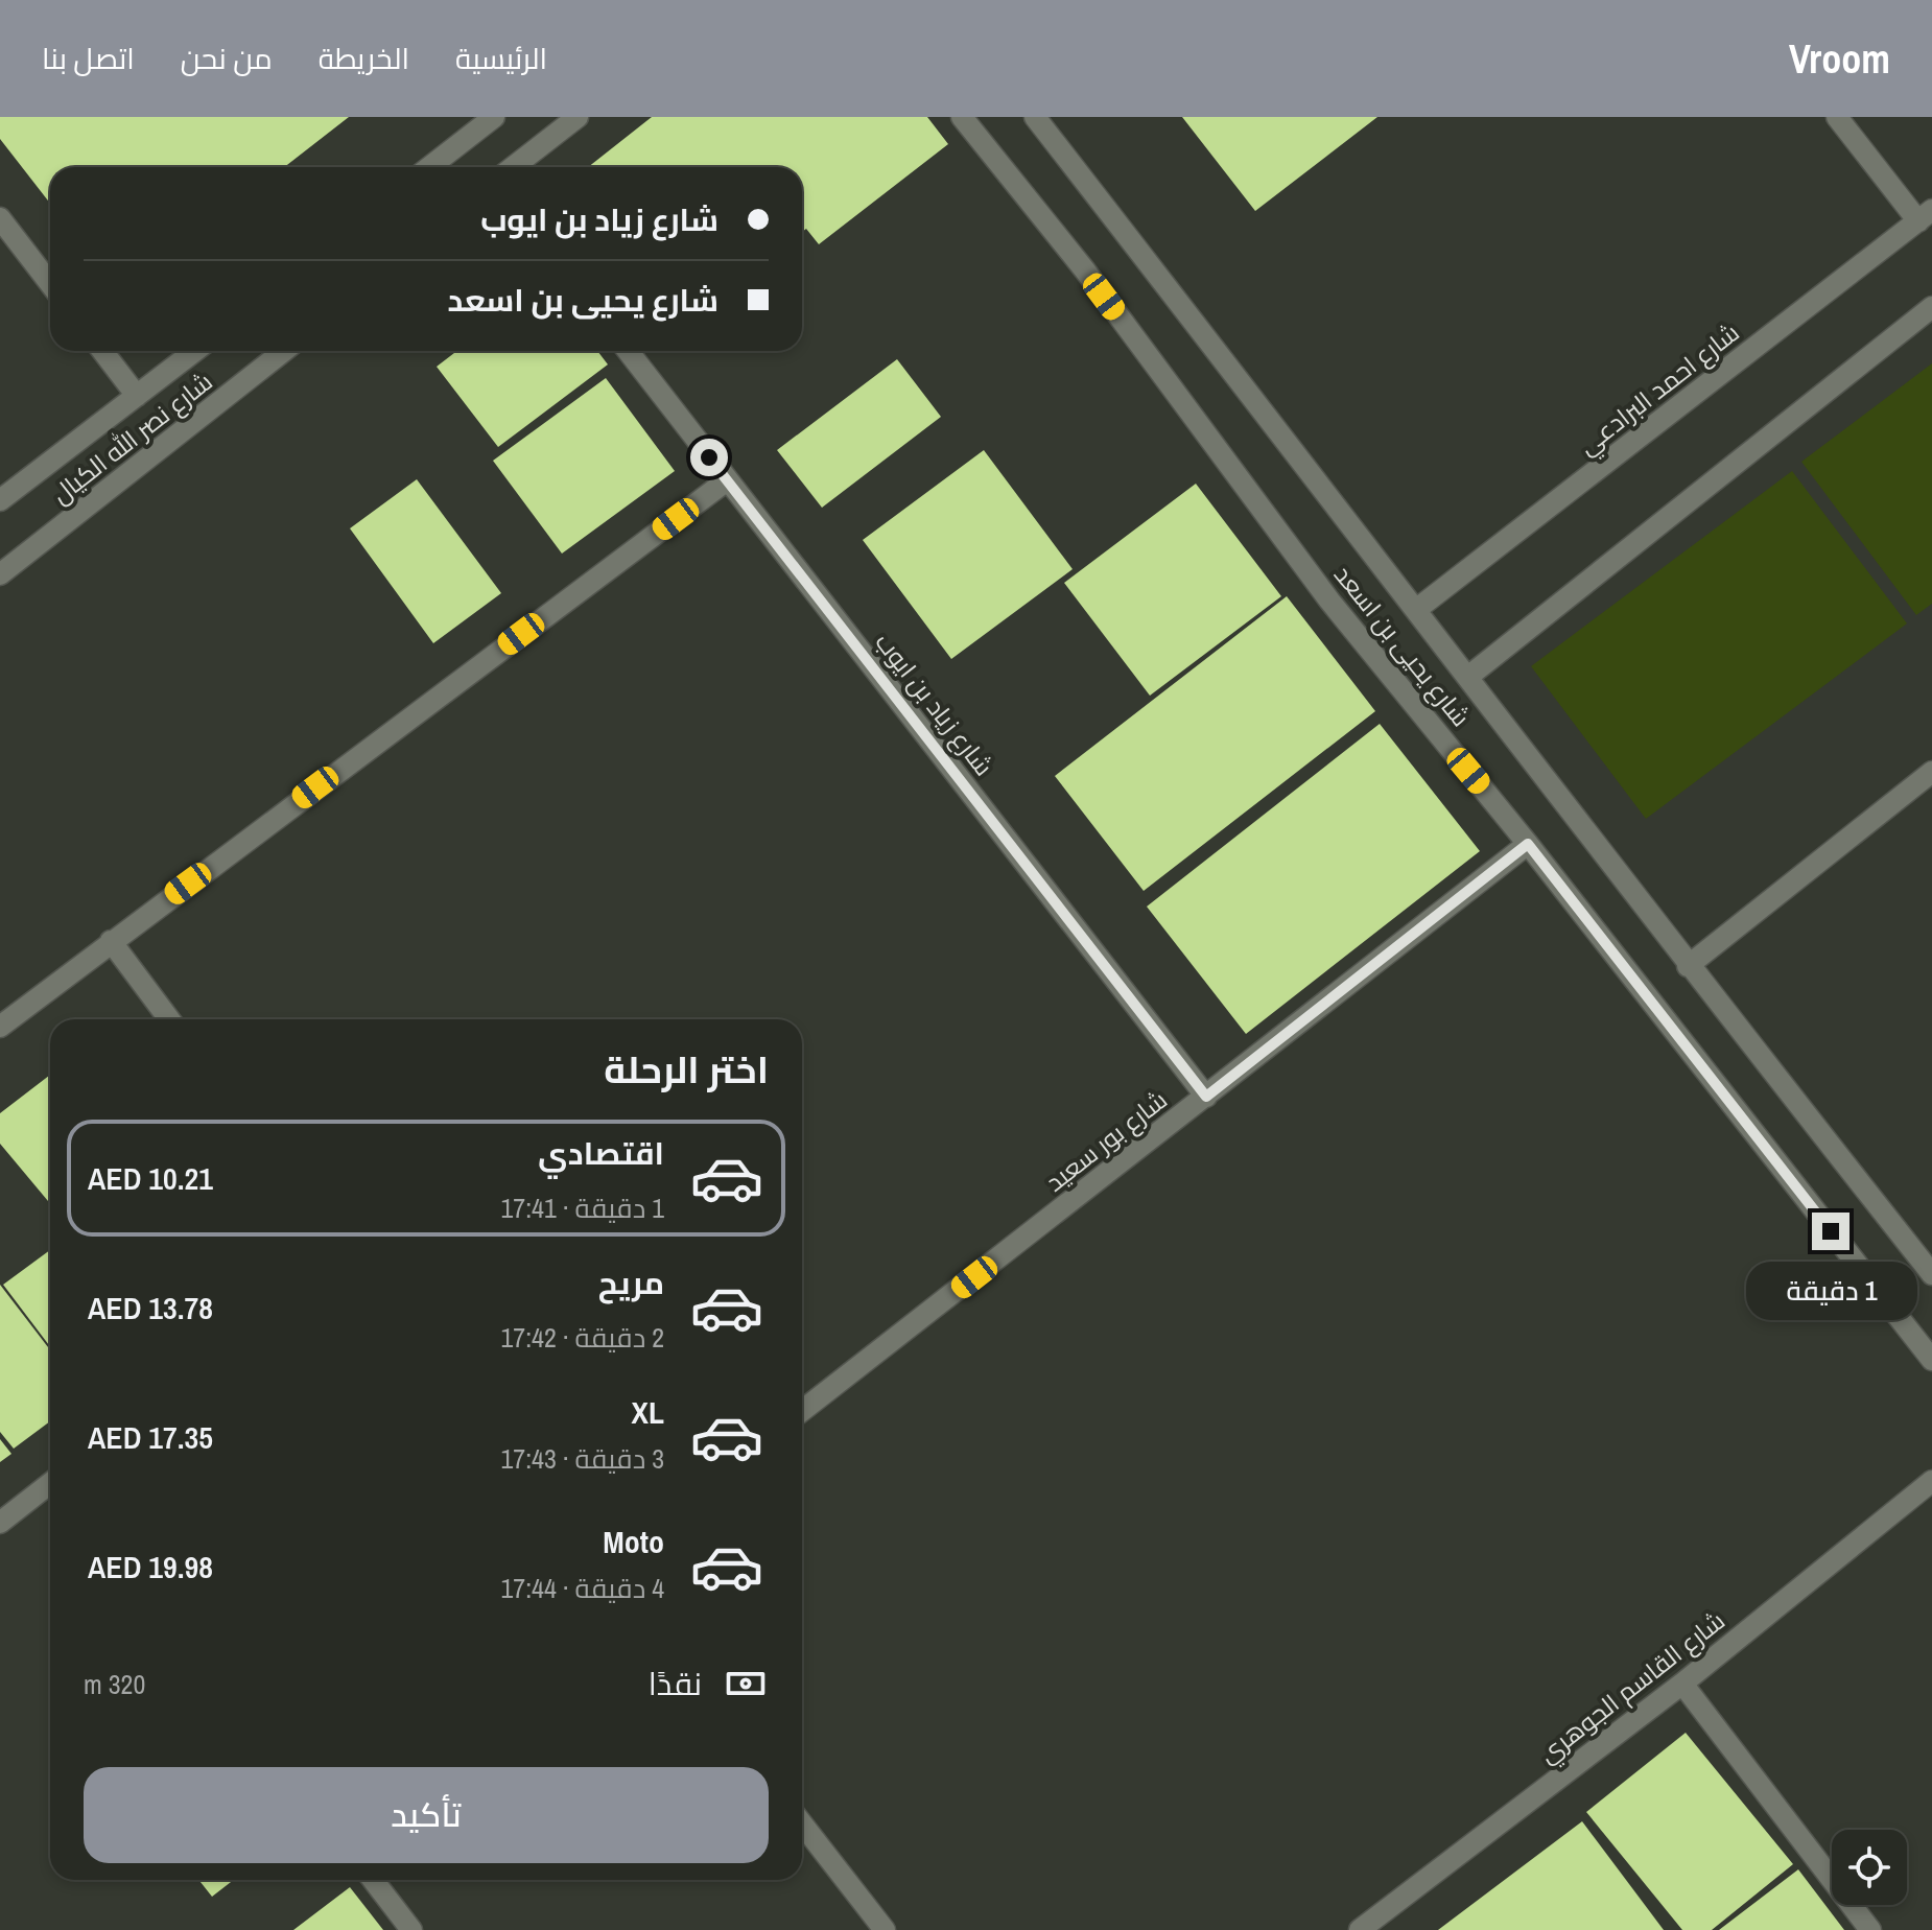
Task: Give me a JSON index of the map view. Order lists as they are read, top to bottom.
{
  "streets": {
    "street": [
      "شارع احمد البرادعي",
      "شارع نصر الله الكيال",
      "شارع يحيى بن اسعد",
      "شارع زياد بن ايوب",
      "شارع بور سعيد",
      "شارع القاسم الجوهري"
    ]
  },
  "crossings": [
    ["شارع احمد البرادعي", "شارع يحيى بن اسعد"],
    ["شارع يحيى بن اسعد", "شارع بور سعيد"],
    ["شارع زياد بن ايوب", "شارع بور سعيد"]
  ],
  "page": {
    "header": "Vroom",
    "nav": [
      "الرئيسية",
      "الخريطة",
      "من نحن",
      "اتصل بنا"
    ],
    "banner": ["شارع زياد بن ايوب", "شارع يحيى بن اسعد"],
    "heading": "اختر الرحلة",
    "list": [
      {
        "name": "اقتصادي",
        "note": "1 دقيقة · 17:41",
        "value": "AED 10.21"
      },
      {
        "name": "مريح",
        "note": "2 دقيقة · 17:42",
        "value": "AED 13.78"
      },
      {
        "name": "XL",
        "note": "3 دقيقة · 17:43",
        "value": "AED 17.35"
      },
      {
        "name": "Moto",
        "note": "4 دقيقة · 17:44",
        "value": "AED 19.98"
      }
    ],
    "bubble": "1 دقيقة",
    "pay": ["نقدًا", "320 m"],
    "buttons": "تأكيد"
  }
}
